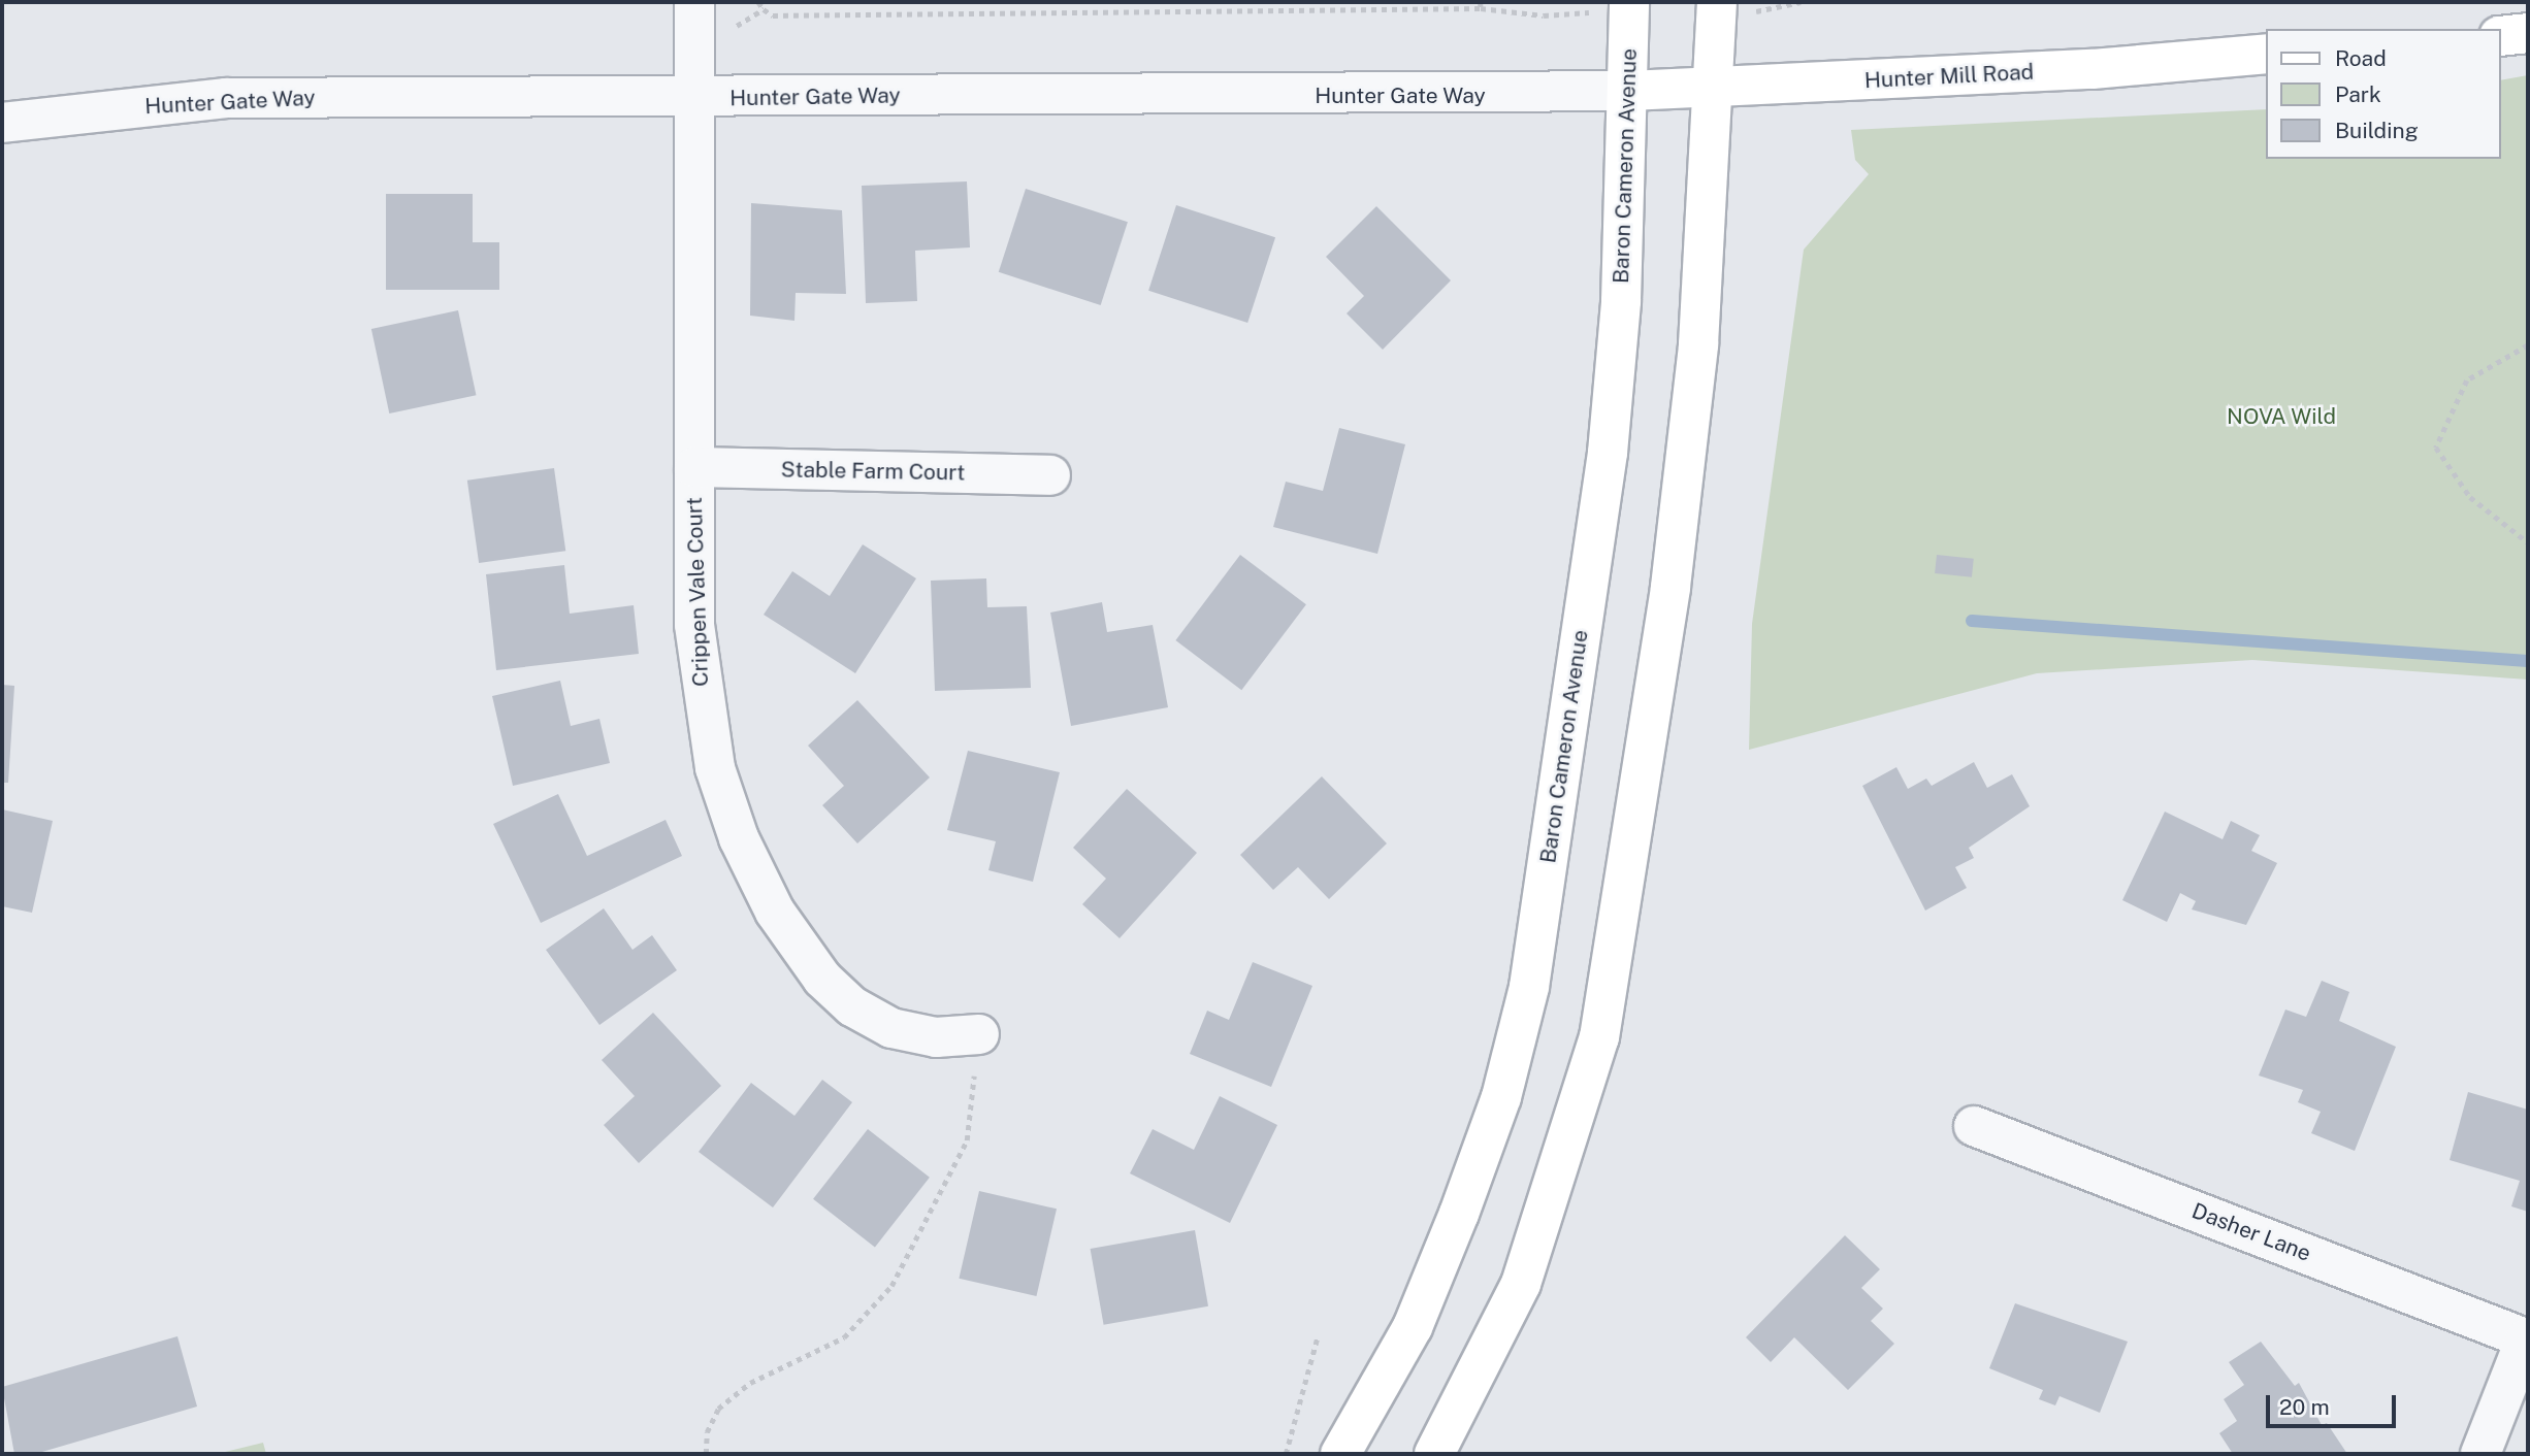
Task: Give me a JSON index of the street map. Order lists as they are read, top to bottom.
{
  "streets": {
    "main road": ["Hunter Mill Road", "Baron Cameron Avenue"],
    "street": [
      "Hunter Gate Way",
      "Stable Farm Court",
      "Crippen Vale Court",
      "Dasher Lane"
    ]
  },
  "crossings": [
    ["Hunter Mill Road", "Hunter Gate Way"],
    ["Hunter Mill Road", "Baron Cameron Avenue"],
    ["Hunter Gate Way", "Baron Cameron Avenue"],
    ["Hunter Gate Way", "Crippen Vale Court"],
    ["Stable Farm Court", "Crippen Vale Court"]
  ],
  "parks": ["NOVA Wild"],
  "legend": ["Road", "Park", "Building"],
  "scale_bar": "20 m"
}
